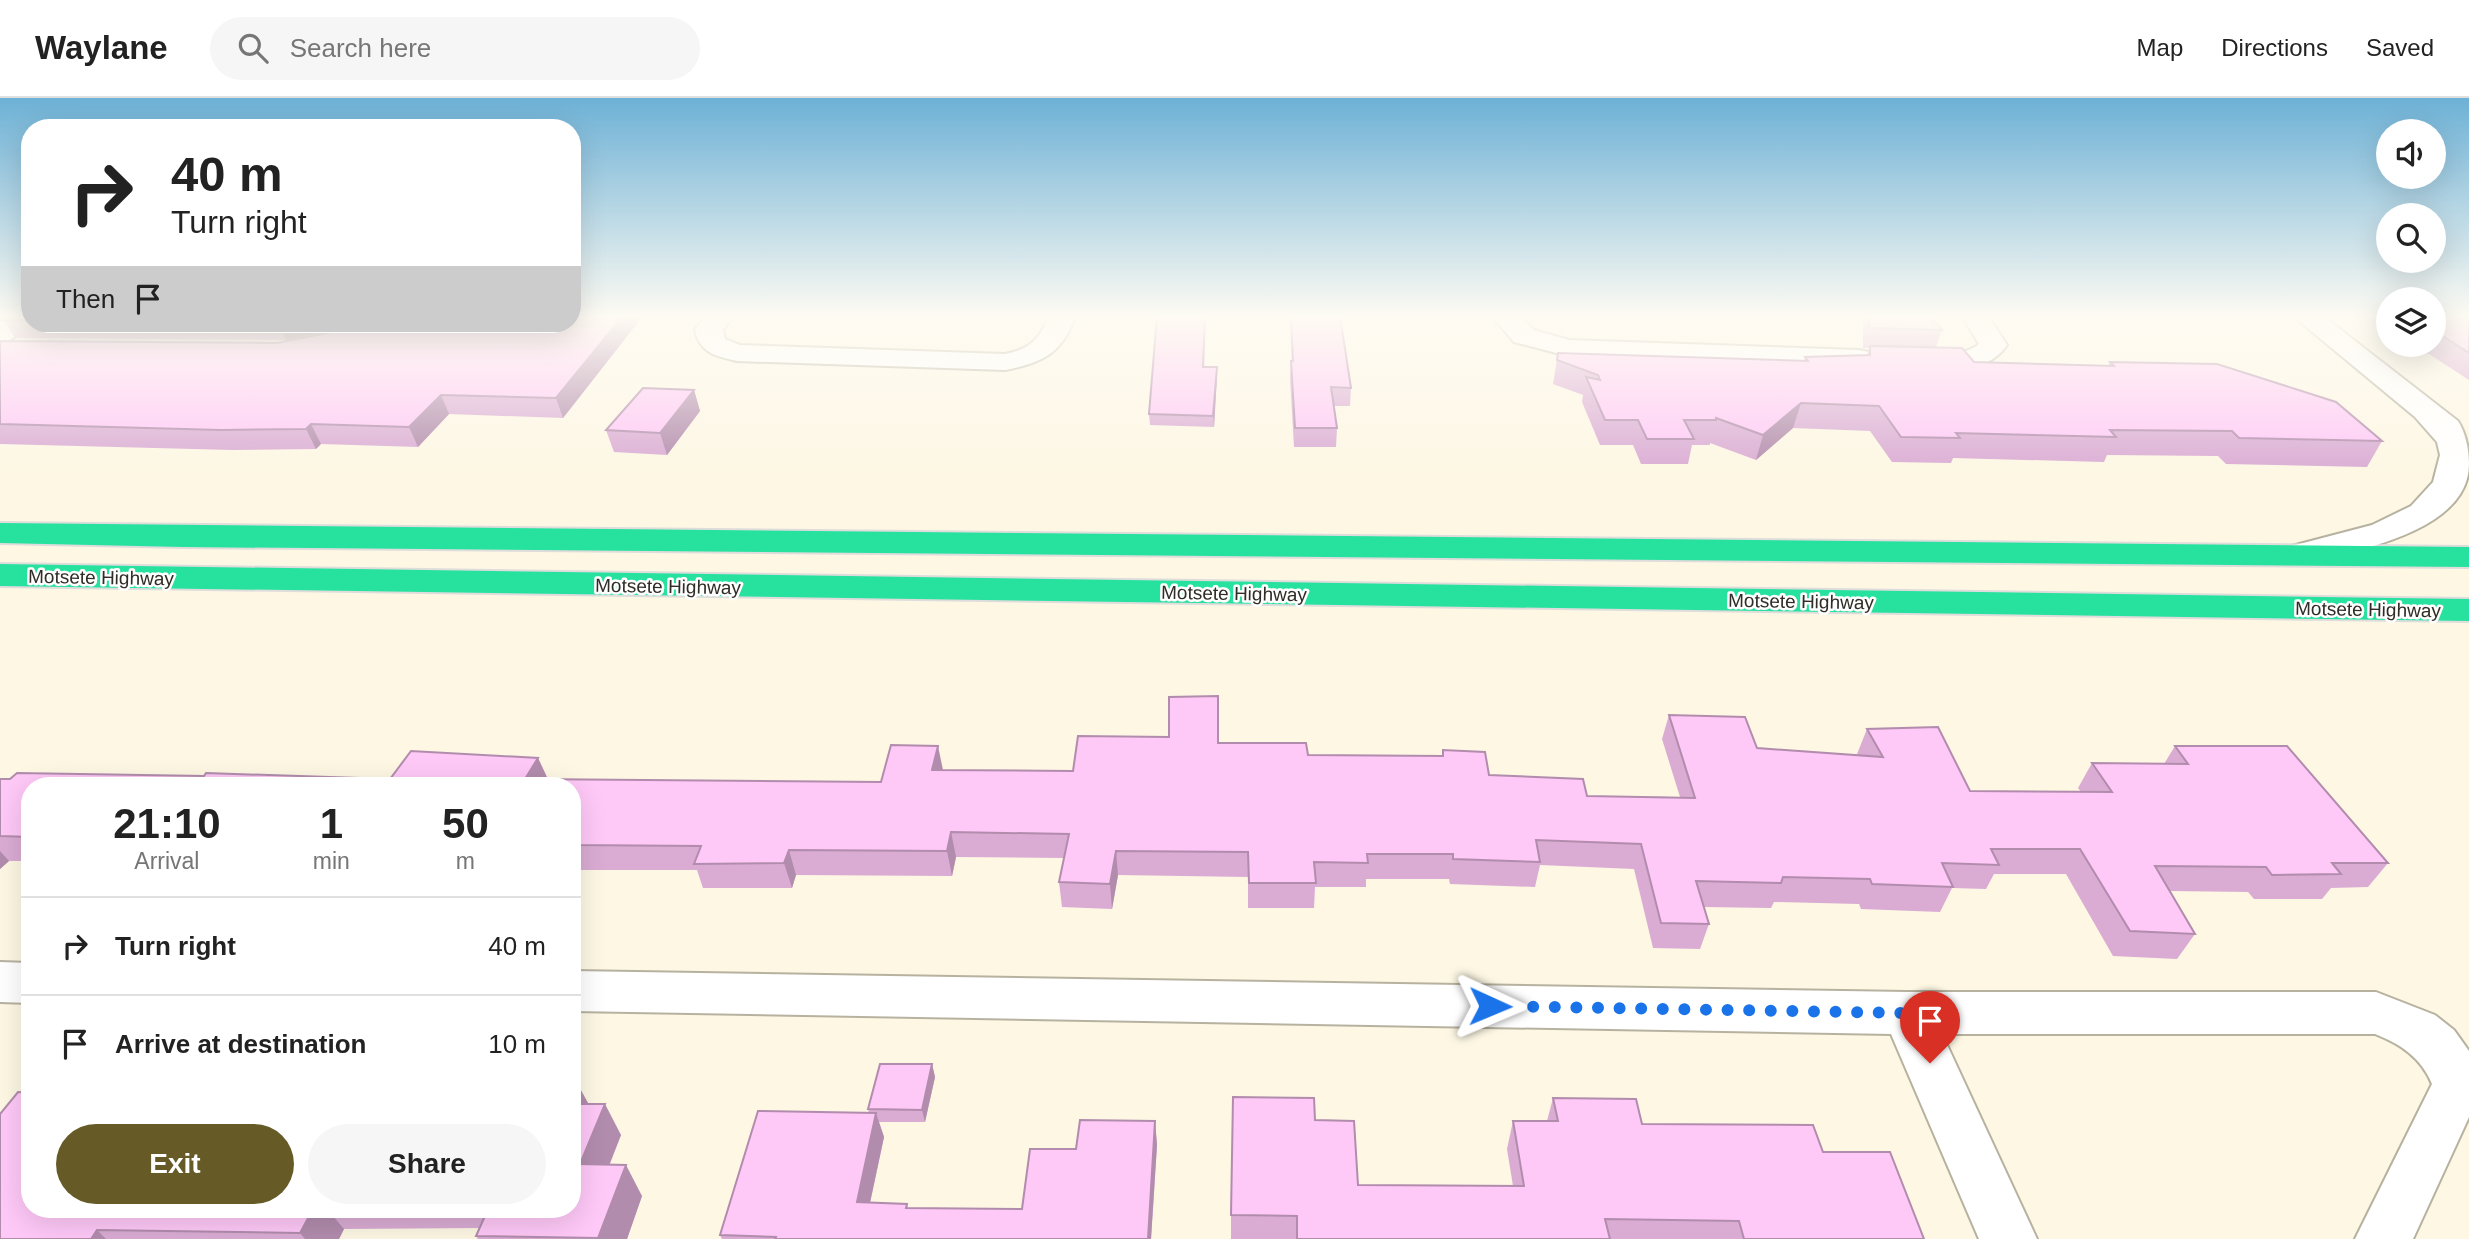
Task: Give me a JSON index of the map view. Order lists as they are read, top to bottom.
{
  "streets": {
    "highway": ["Motsete Highway"]
  },
  "page": {
    "header": "Waylane",
    "search": "Search here",
    "nav": ["Map", "Directions", "Saved"],
    "turn": ["40 m", "Turn right"],
    "then": "Then",
    "eta": [
      "21:10",
      "Arrival",
      "1",
      "min",
      "50",
      "m"
    ],
    "list": [
      {
        "name": "Turn right",
        "value": "40 m"
      },
      {
        "name": "Arrive at destination",
        "value": "10 m"
      }
    ],
    "buttons": ["Exit", "Share"]
  }
}
